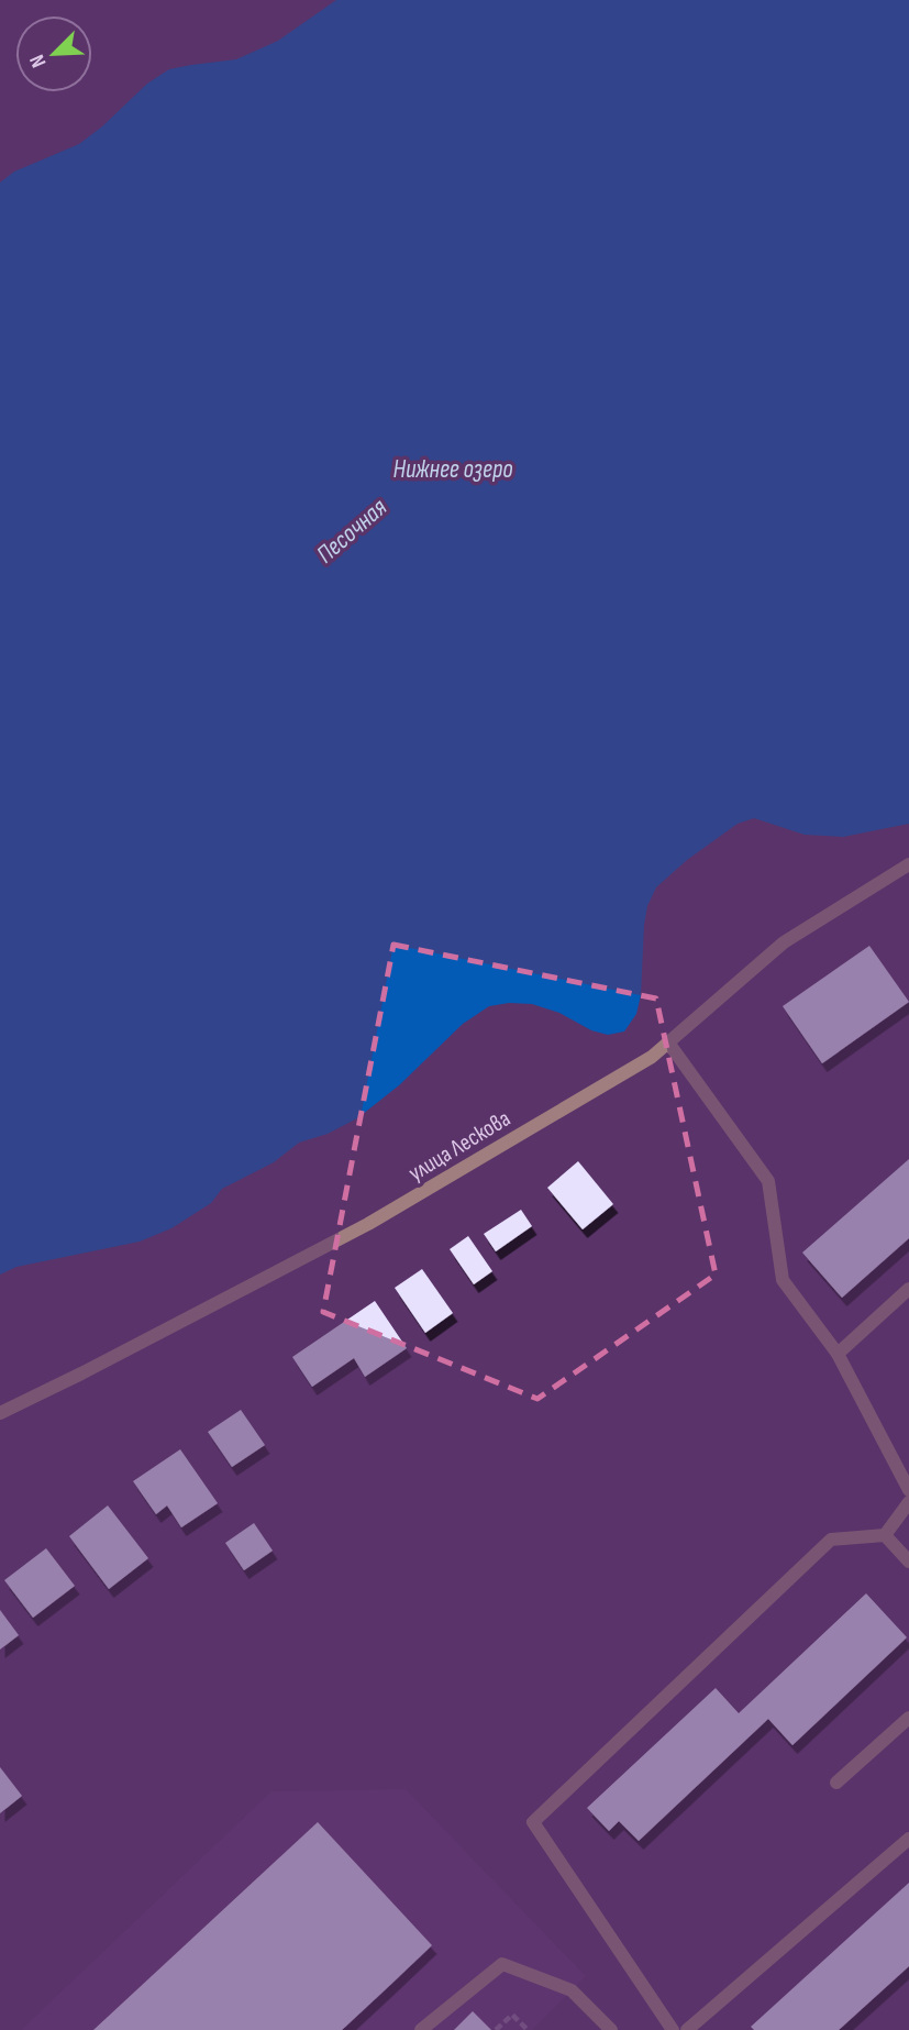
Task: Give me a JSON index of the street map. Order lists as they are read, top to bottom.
{
  "streets": {
    "street": ["улица Лескова"]
  },
  "water": ["Нижнее озеро", "Песочная"],
  "north": "bottom left"
}
